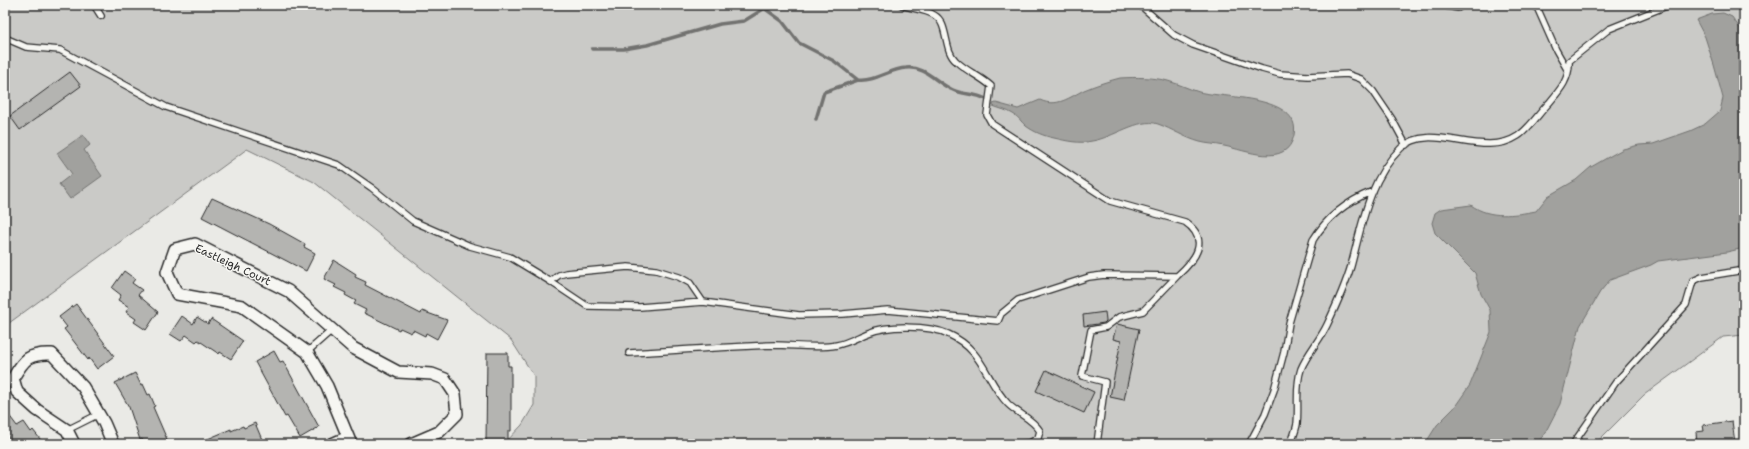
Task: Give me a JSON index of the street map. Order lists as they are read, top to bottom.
{
  "streets": {
    "street": ["Eastleigh Court"]
  }
}
